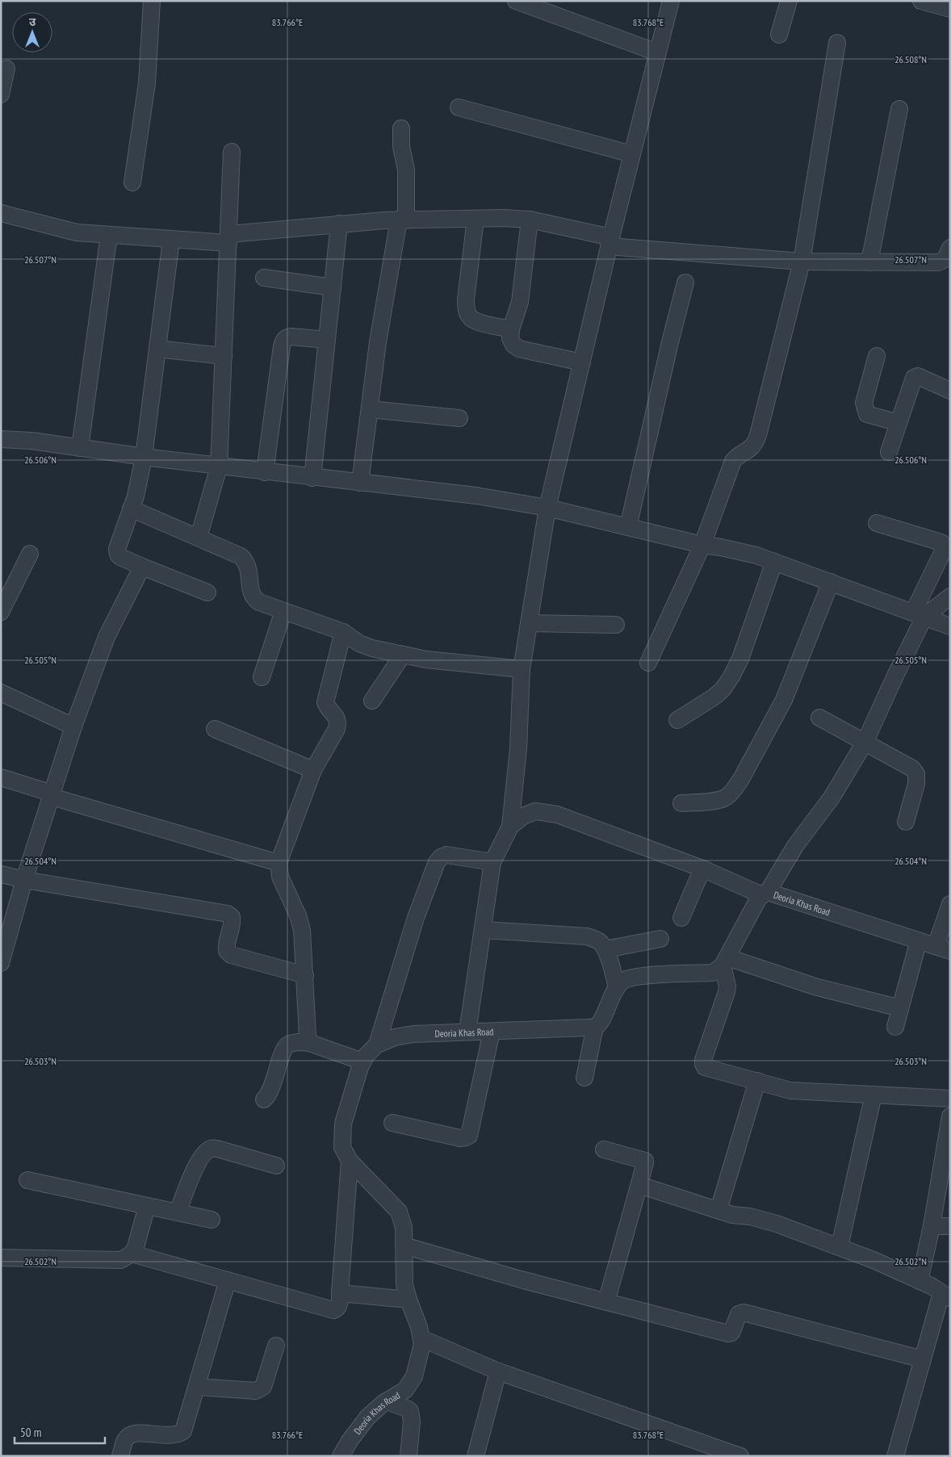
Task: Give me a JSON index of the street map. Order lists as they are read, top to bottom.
{
  "streets": {
    "street": ["Deoria Khas Road"]
  },
  "scale_bar": "50 m",
  "north": "top",
  "coordinates": [
    "83.766°E",
    "83.768°E",
    "26.508°N",
    "26.507°N",
    "26.506°N",
    "26.505°N",
    "26.504°N",
    "26.503°N",
    "26.502°N"
  ]
}
